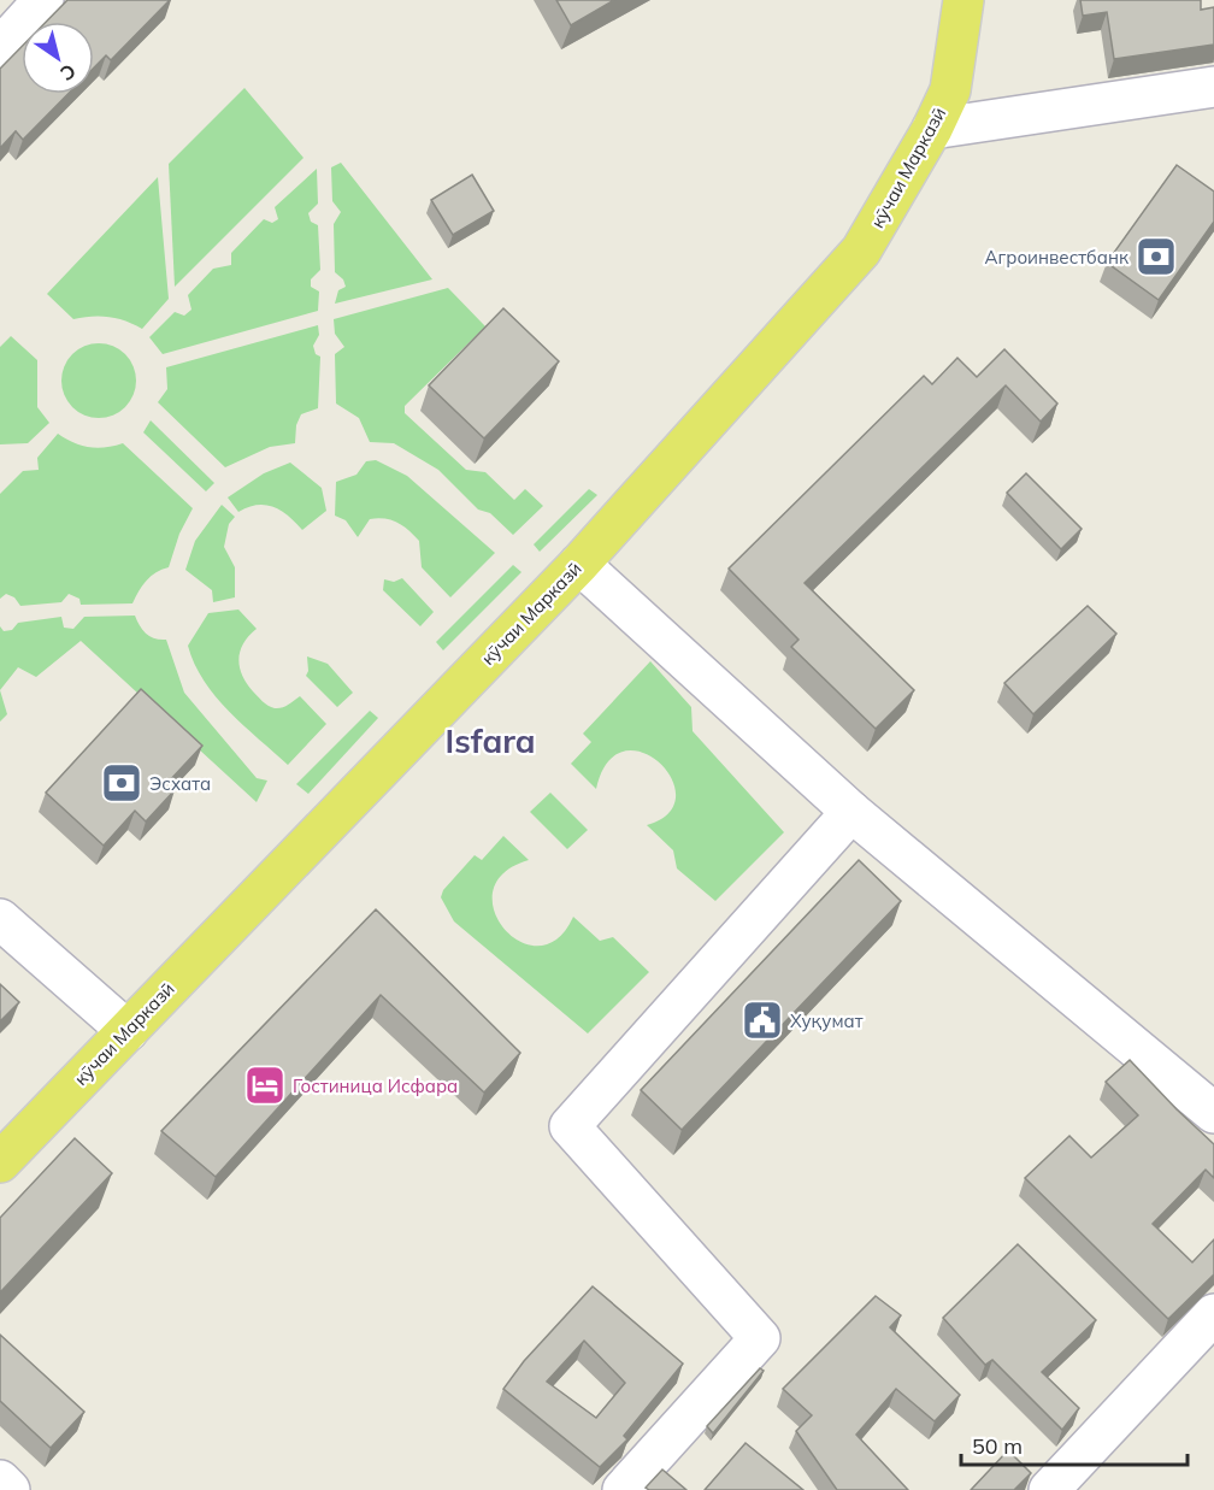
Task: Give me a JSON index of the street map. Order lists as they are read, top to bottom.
{
  "streets": {
    "main road": ["кӯчаи Марказӣ"]
  },
  "districts": ["Isfara"],
  "places": {
    "bank": ["Агроинвестбанк", "Эсхата"],
    "public building": ["Хуқумат"],
    "hotel": ["Гостиница Исфара"]
  },
  "scale_bar": "50 m",
  "north": "bottom right"
}
